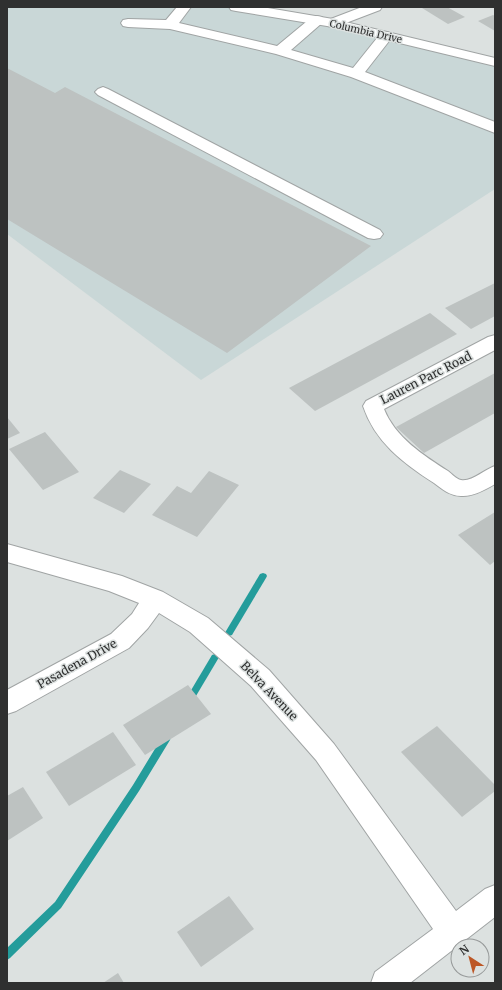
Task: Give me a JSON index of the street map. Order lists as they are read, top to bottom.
{
  "streets": {
    "street": [
      "Columbia Drive",
      "Lauren Parc Road",
      "Pasadena Drive",
      "Belva Avenue"
    ]
  },
  "crossings": [
    ["Pasadena Drive", "Belva Avenue"]
  ],
  "north": "top left"
}
